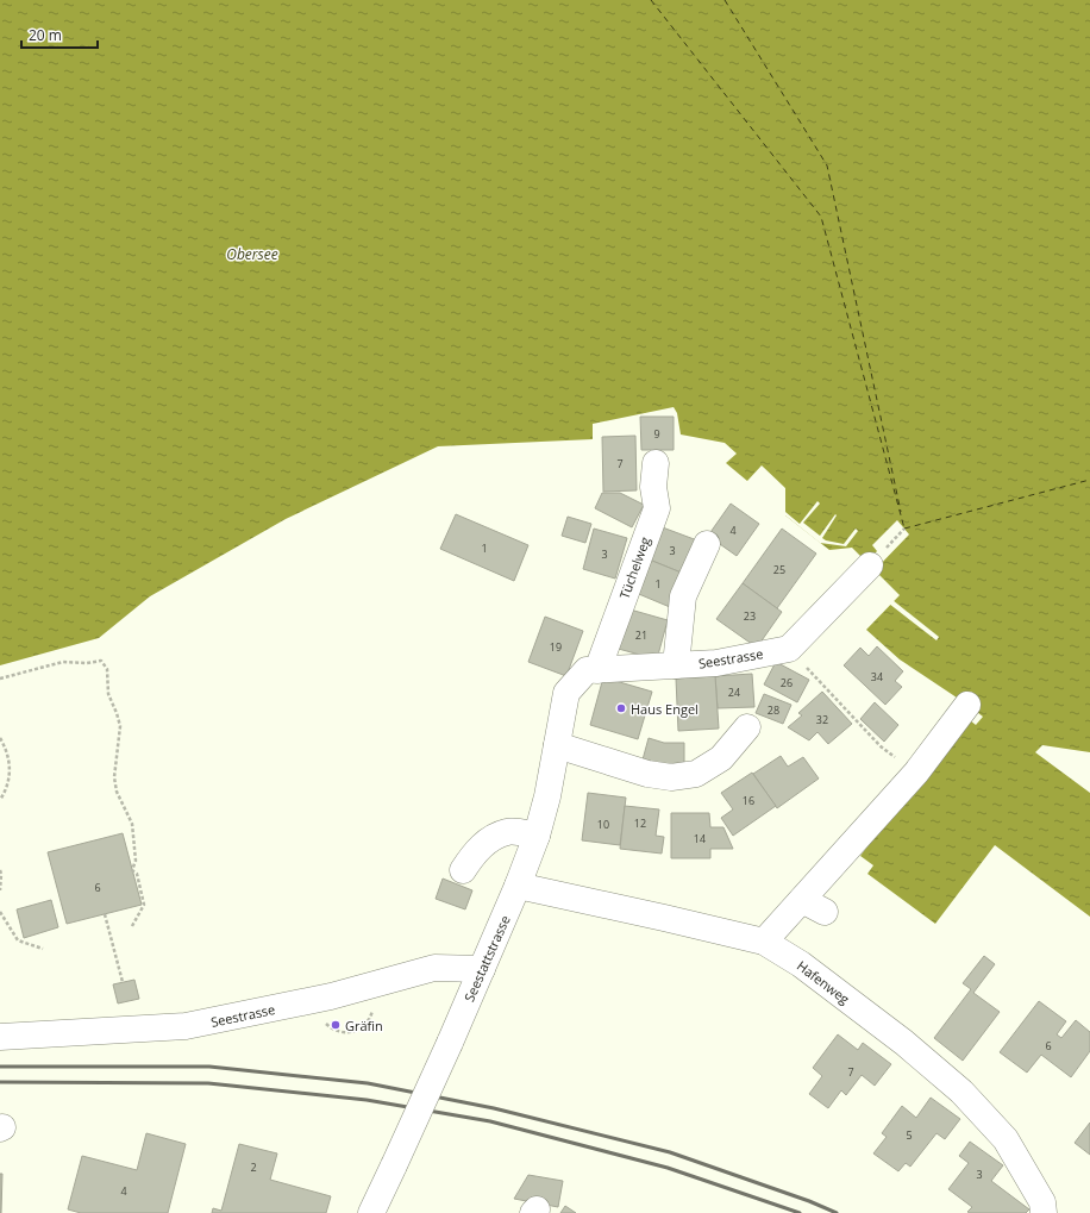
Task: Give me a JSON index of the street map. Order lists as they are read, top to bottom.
{
  "streets": {
    "street": [
      "Tüchelweg",
      "Seestrasse",
      "Seestattstrasse",
      "Hafenweg"
    ]
  },
  "crossings": [
    ["Tüchelweg", "Seestrasse"],
    ["Seestrasse", "Seestattstrasse"],
    ["Seestattstrasse", "Hafenweg"]
  ],
  "water": ["Obersee"],
  "places": ["Haus Engel", "Gräfin"],
  "house_numbers": [
    "9",
    "7",
    "4",
    "1",
    "3",
    "3",
    "25",
    "1",
    "23",
    "21",
    "19",
    "34",
    "26",
    "24",
    "28",
    "32",
    "16",
    "12",
    "10",
    "14",
    "6",
    "6",
    "7",
    "5",
    "2",
    "3",
    "4"
  ],
  "scale_bar": "20 m"
}
